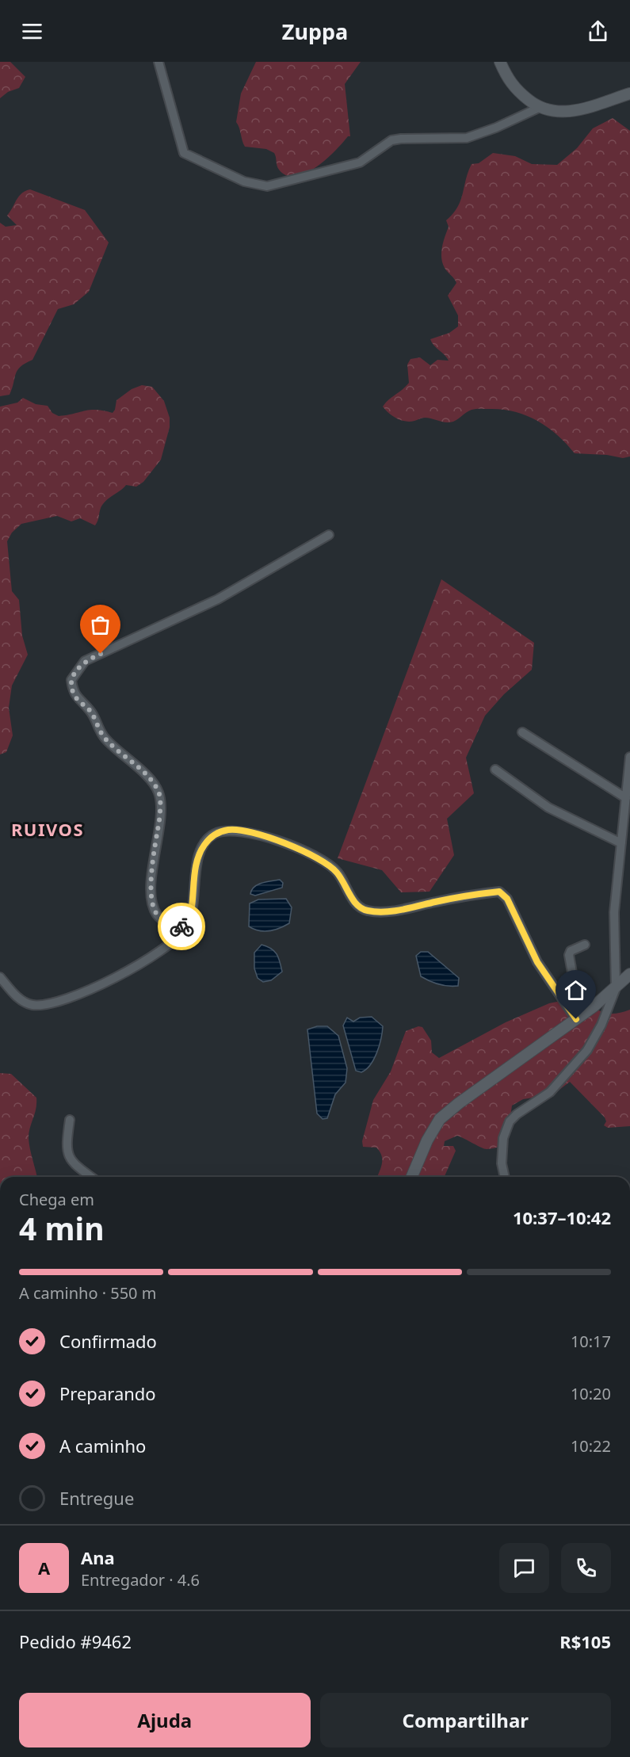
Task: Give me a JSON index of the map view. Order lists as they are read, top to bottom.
{
  "districts": ["RUIVOS"],
  "page": {
    "header": "Zuppa",
    "heading": ["4 min", "Chega em", "10:37–10:42"],
    "panel": [
      "Ana",
      "Entregador · 4.6",
      "Pedido #9462",
      "R$105"
    ],
    "bar": "A caminho · 550 m",
    "list": [
      ["Confirmado", "10:17"],
      ["Preparando", "10:20"],
      ["A caminho", "10:22"],
      "Entregue"
    ],
    "round": "A",
    "buttons": ["Ajuda", "Compartilhar"]
  }
}
